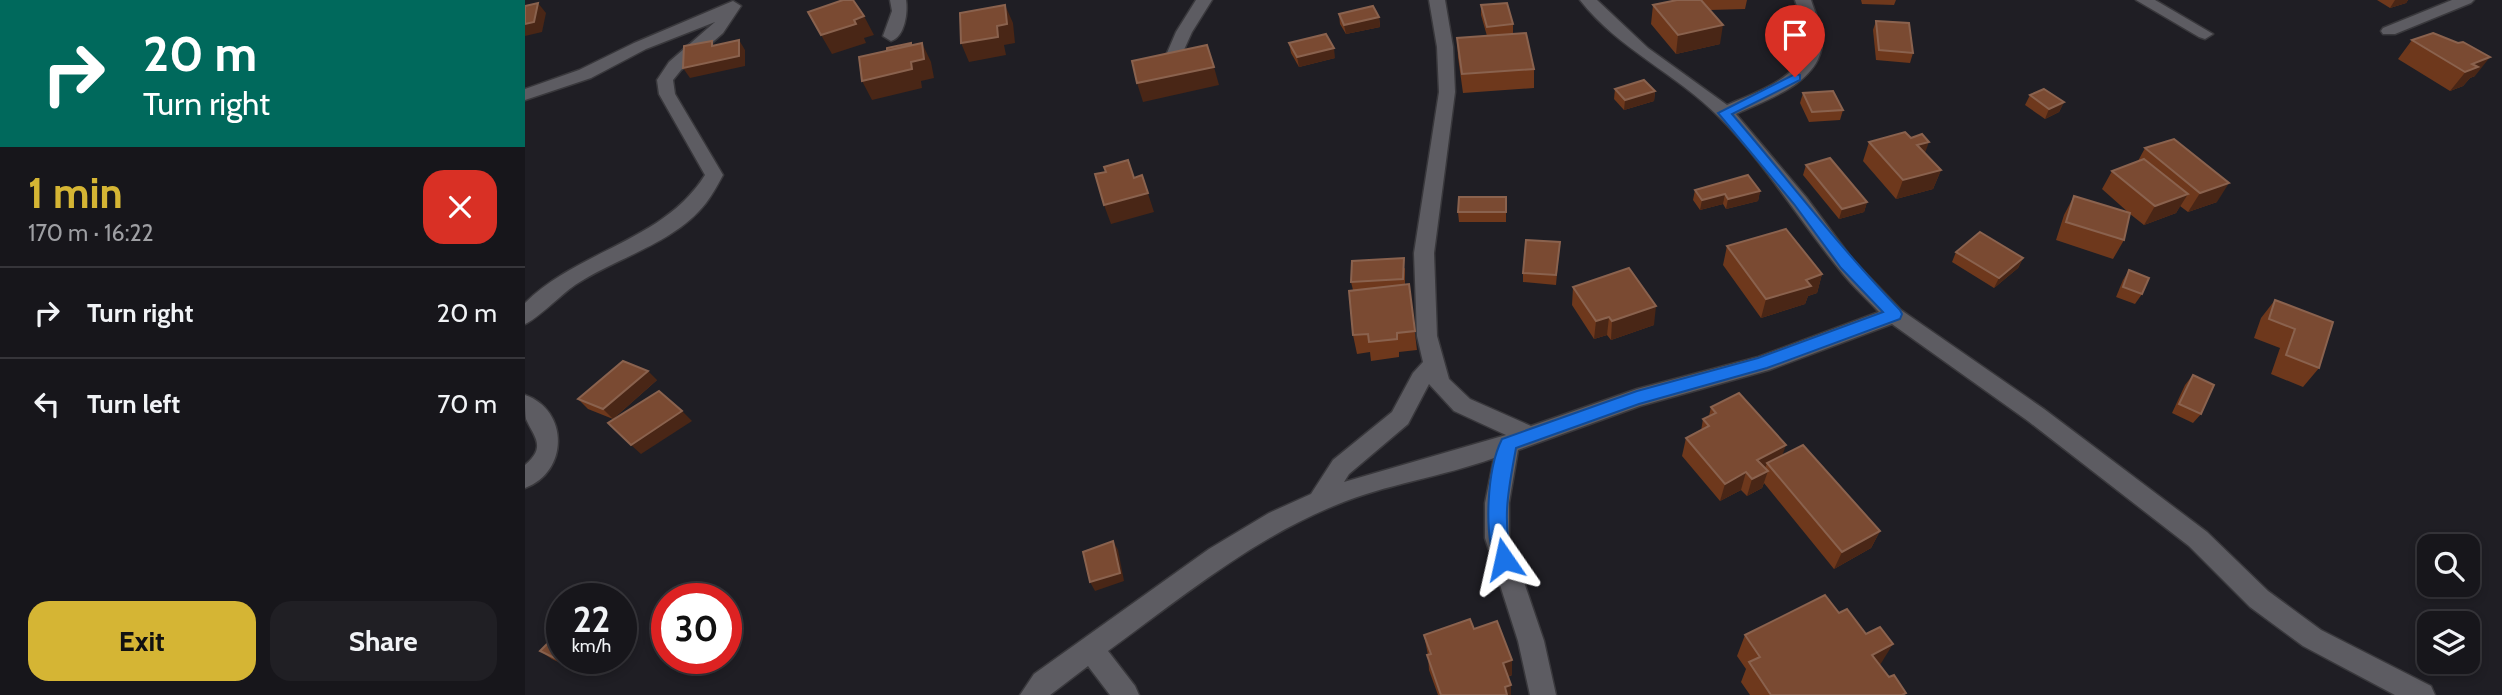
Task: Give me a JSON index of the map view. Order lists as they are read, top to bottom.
{
  "page": {
    "turn": ["20 m", "Turn right"],
    "heading": ["1 min", "170 m · 16:22"],
    "list": [
      {
        "name": "Turn right",
        "value": "20 m"
      },
      {
        "name": "Turn left",
        "value": "70 m"
      }
    ],
    "speed": "22 km/h",
    "limit": "30",
    "buttons": ["Exit", "Share"]
  }
}
